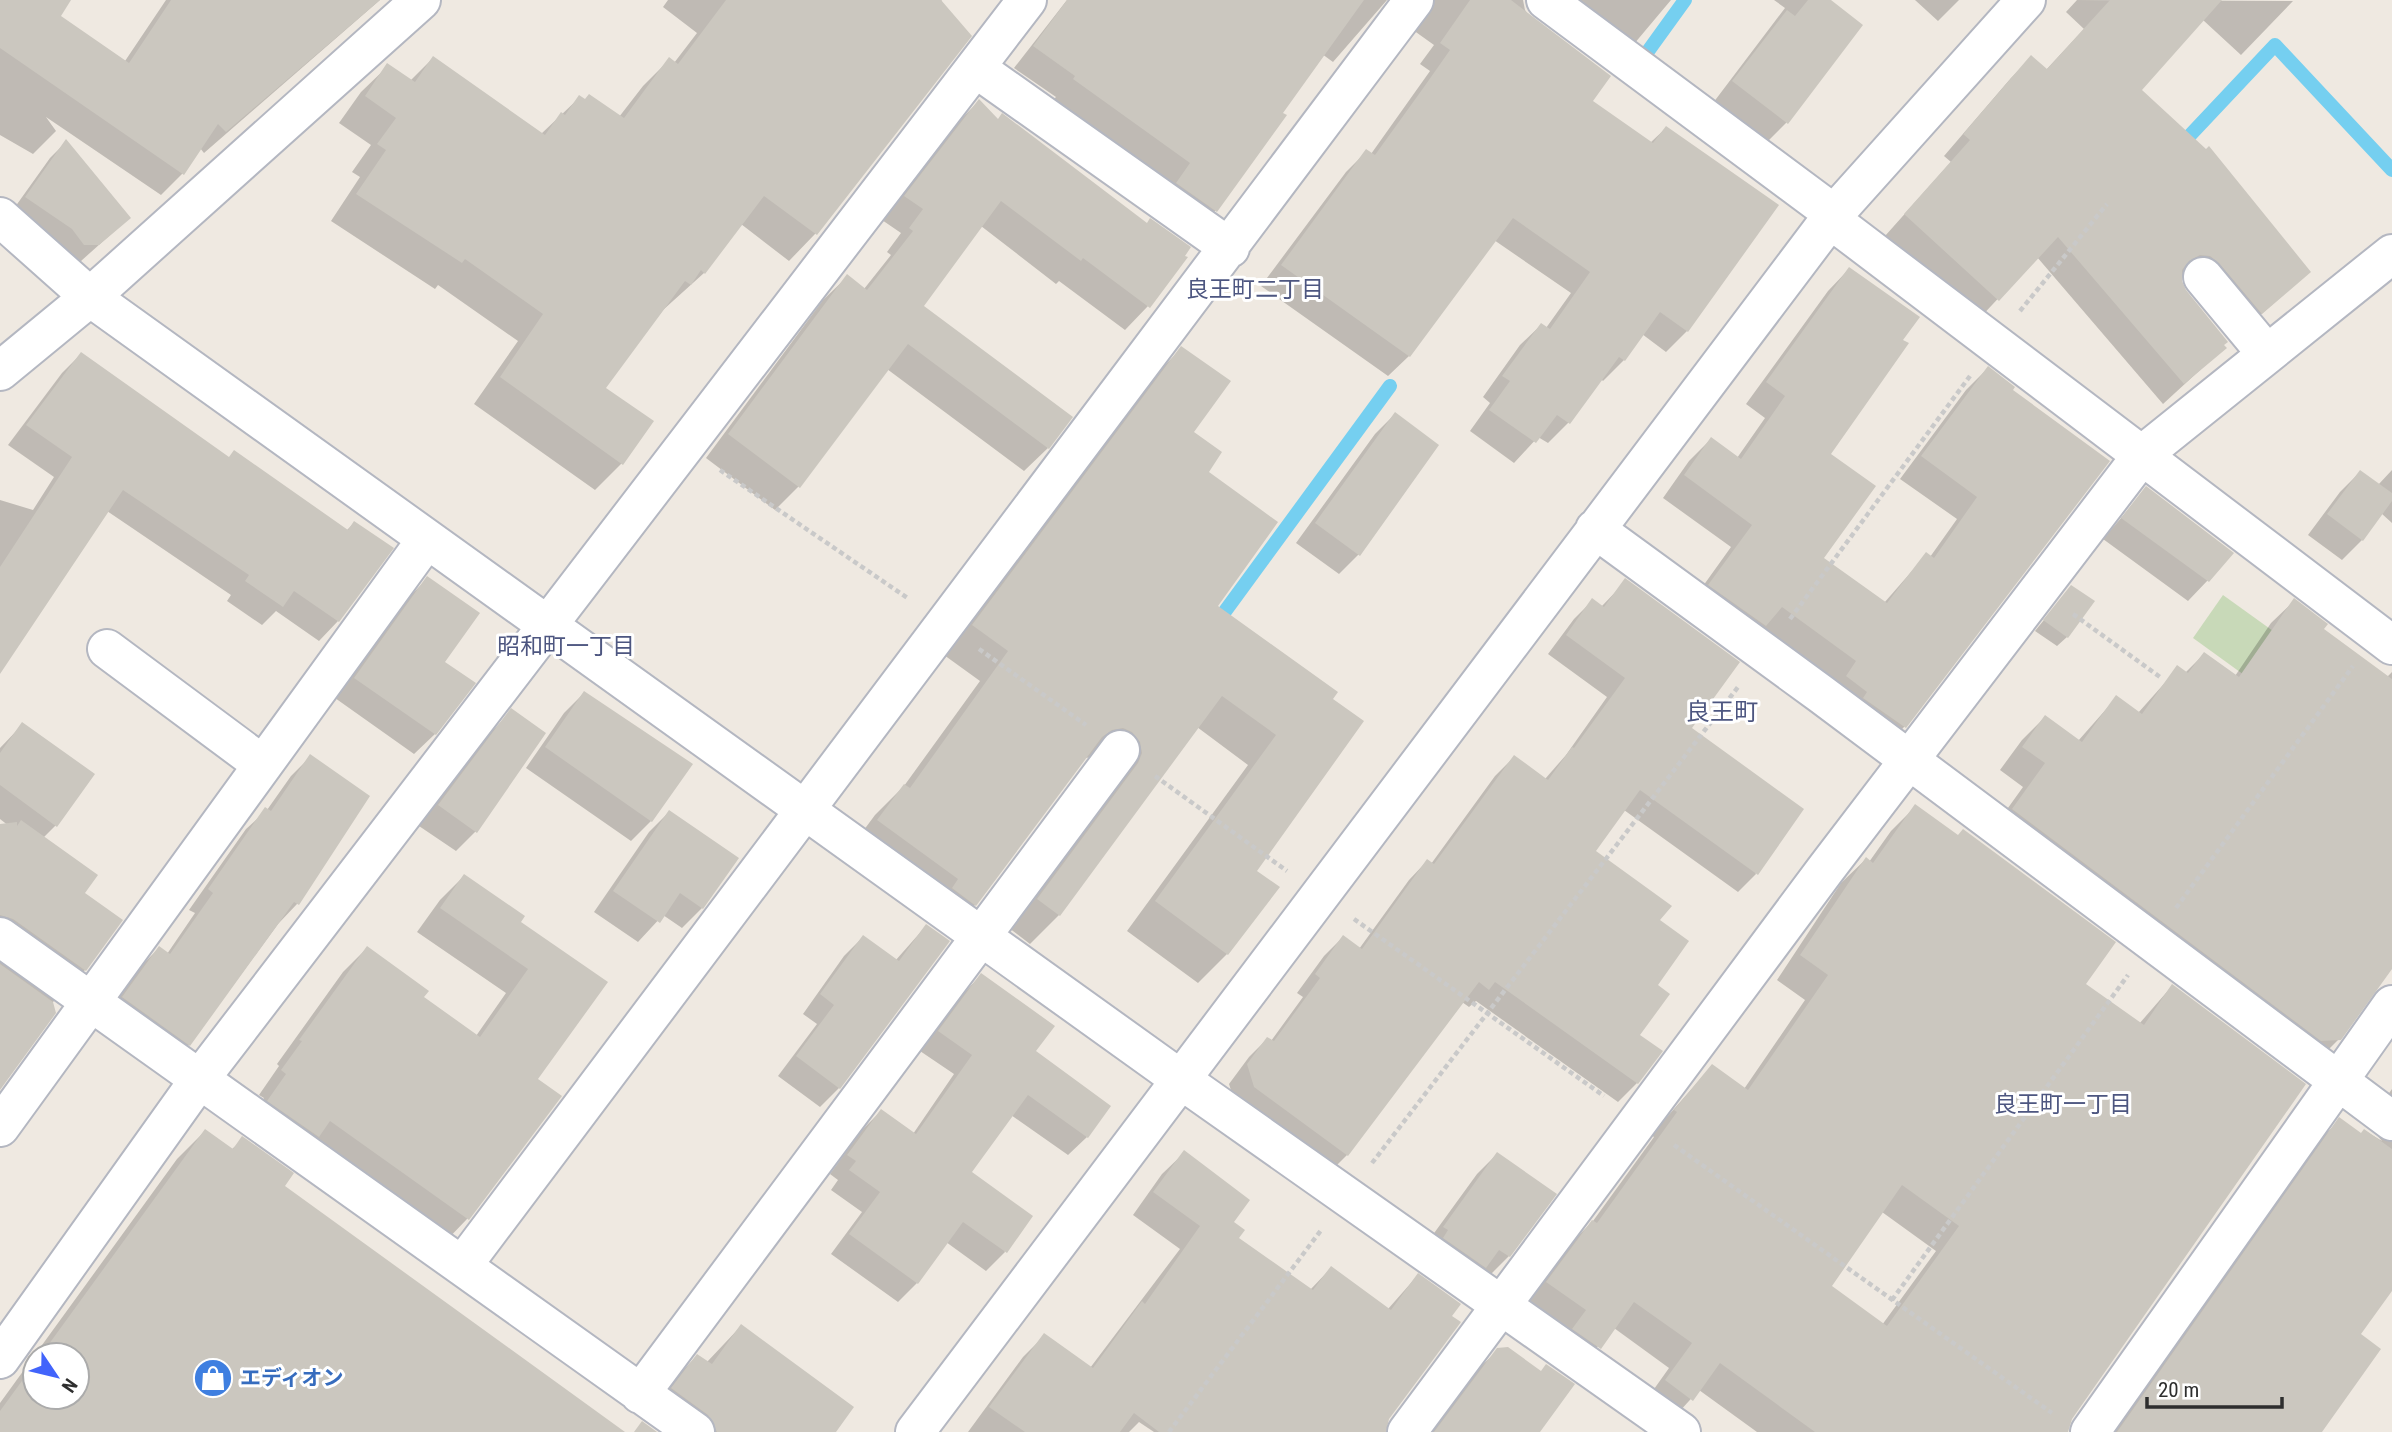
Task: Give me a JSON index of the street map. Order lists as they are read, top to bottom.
{
  "districts": [
    "良王町二丁目",
    "昭和町一丁目",
    "良王町",
    "良王町一丁目"
  ],
  "places": {
    "shop": ["エディオン"]
  },
  "scale_bar": "20 m",
  "north": "bottom right"
}
